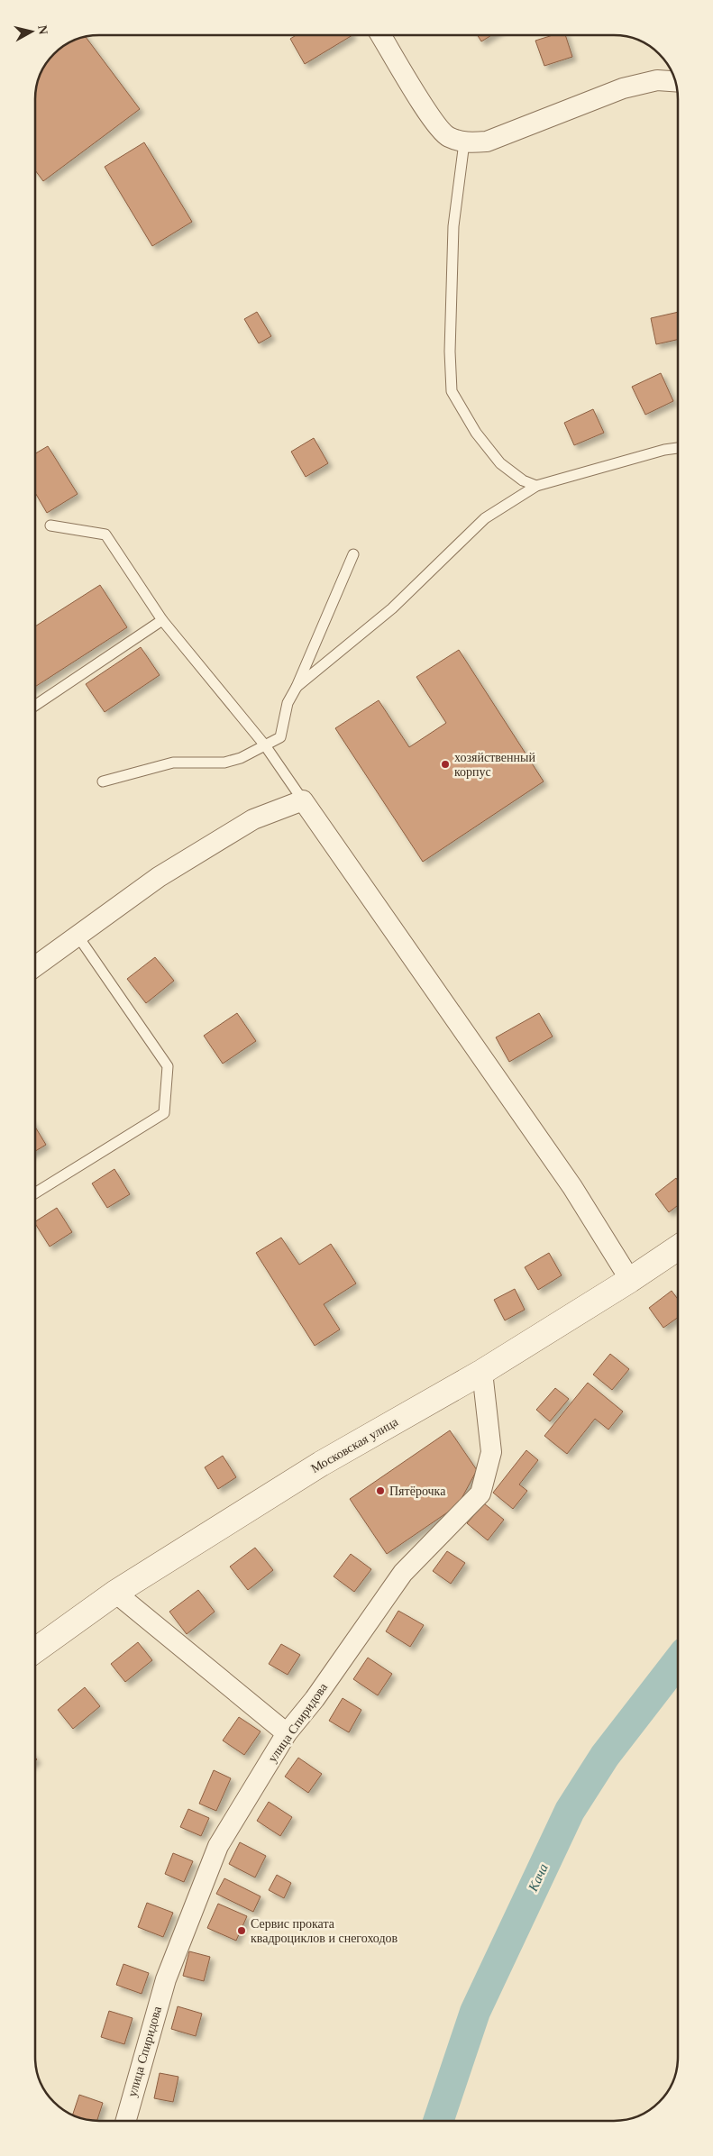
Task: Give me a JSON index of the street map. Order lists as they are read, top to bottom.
{
  "streets": {
    "street": ["Московская улица", "улица Спиридова"]
  },
  "crossings": [
    ["Московская улица", "улица Спиридова"]
  ],
  "water": ["Кача"],
  "places": ["хозяйственный корпус", "Пятёрочка", "Сервис проката квадроциклов и снегоходов"],
  "north": "right"
}
